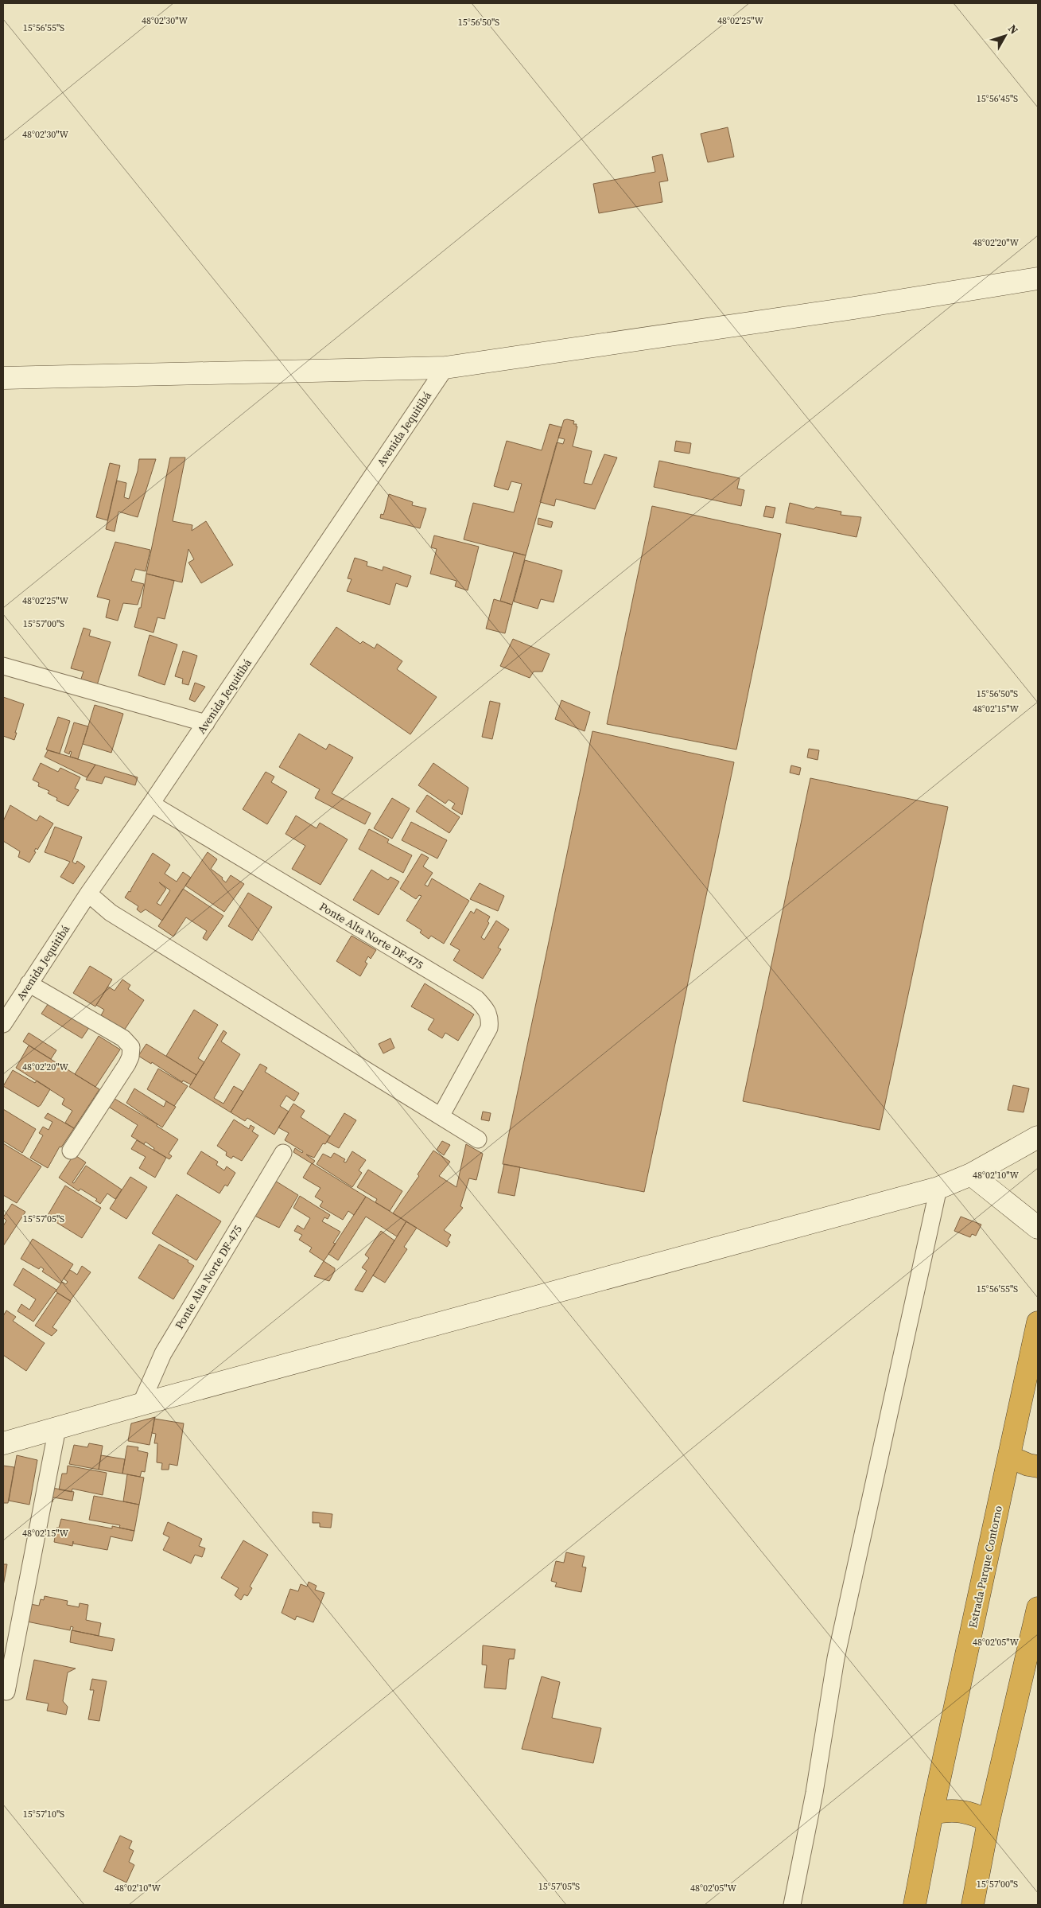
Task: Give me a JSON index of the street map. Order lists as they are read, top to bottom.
{
  "streets": {
    "highway": ["Estrada Parque Contorno"],
    "street": ["Avenida Jequitibá", "Ponte Alta Norte DF-475"]
  },
  "crossings": [
    ["Avenida Jequitibá", "Ponte Alta Norte DF-475"]
  ],
  "north": "top right",
  "coordinates": [
    "48°02'30\"W",
    "48°02'25\"W",
    "15°56'50\"S",
    "15°56'55\"S",
    "15°56'45\"S",
    "48°02'20\"W",
    "15°57'00\"S",
    "48°02'15\"W",
    "48°02'10\"W",
    "15°57'05\"S",
    "48°02'05\"W",
    "15°57'10\"S"
  ]
}
